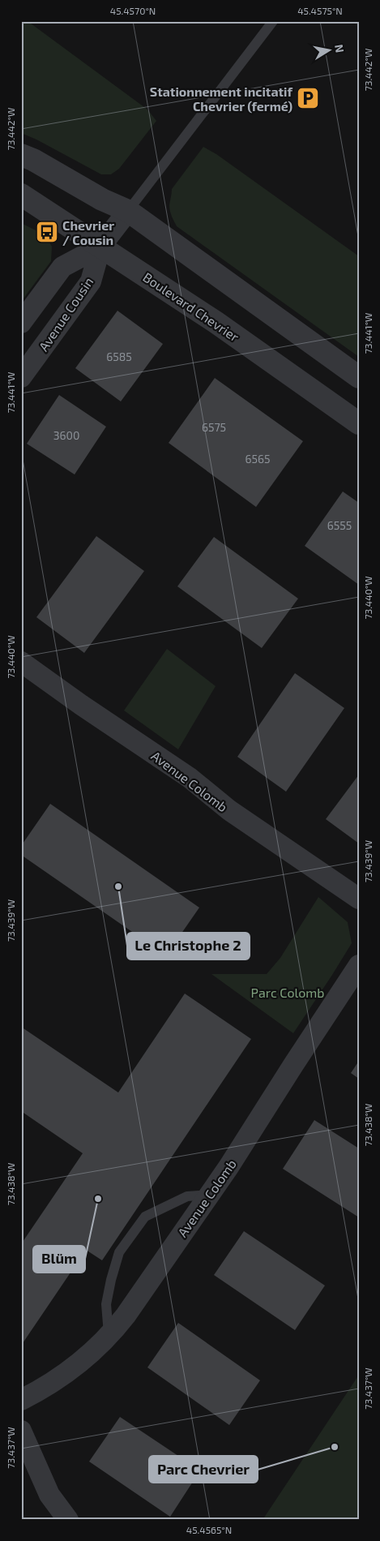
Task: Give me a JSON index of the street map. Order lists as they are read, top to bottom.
{
  "streets": {
    "street": ["Boulevard Chevrier", "Avenue Cousin", "Avenue Colomb"]
  },
  "crossings": [
    ["Boulevard Chevrier", "Avenue Cousin"]
  ],
  "parks": ["Parc Colomb"],
  "places": {
    "parking": ["Stationnement incitatif Chevrier (fermé)"],
    "bus stop": ["Chevrier / Cousin"],
    "other": ["Le Christophe 2", "Blüm", "Parc Chevrier"]
  },
  "house_numbers": [
    "6585",
    "6575",
    "3600",
    "6565",
    "6555"
  ],
  "north": "right",
  "coordinates": [
    "45.4570°N",
    "45.4575°N",
    "73.442°W",
    "73.441°W",
    "73.440°W",
    "73.439°W",
    "73.438°W",
    "73.437°W",
    "45.4565°N"
  ]
}
